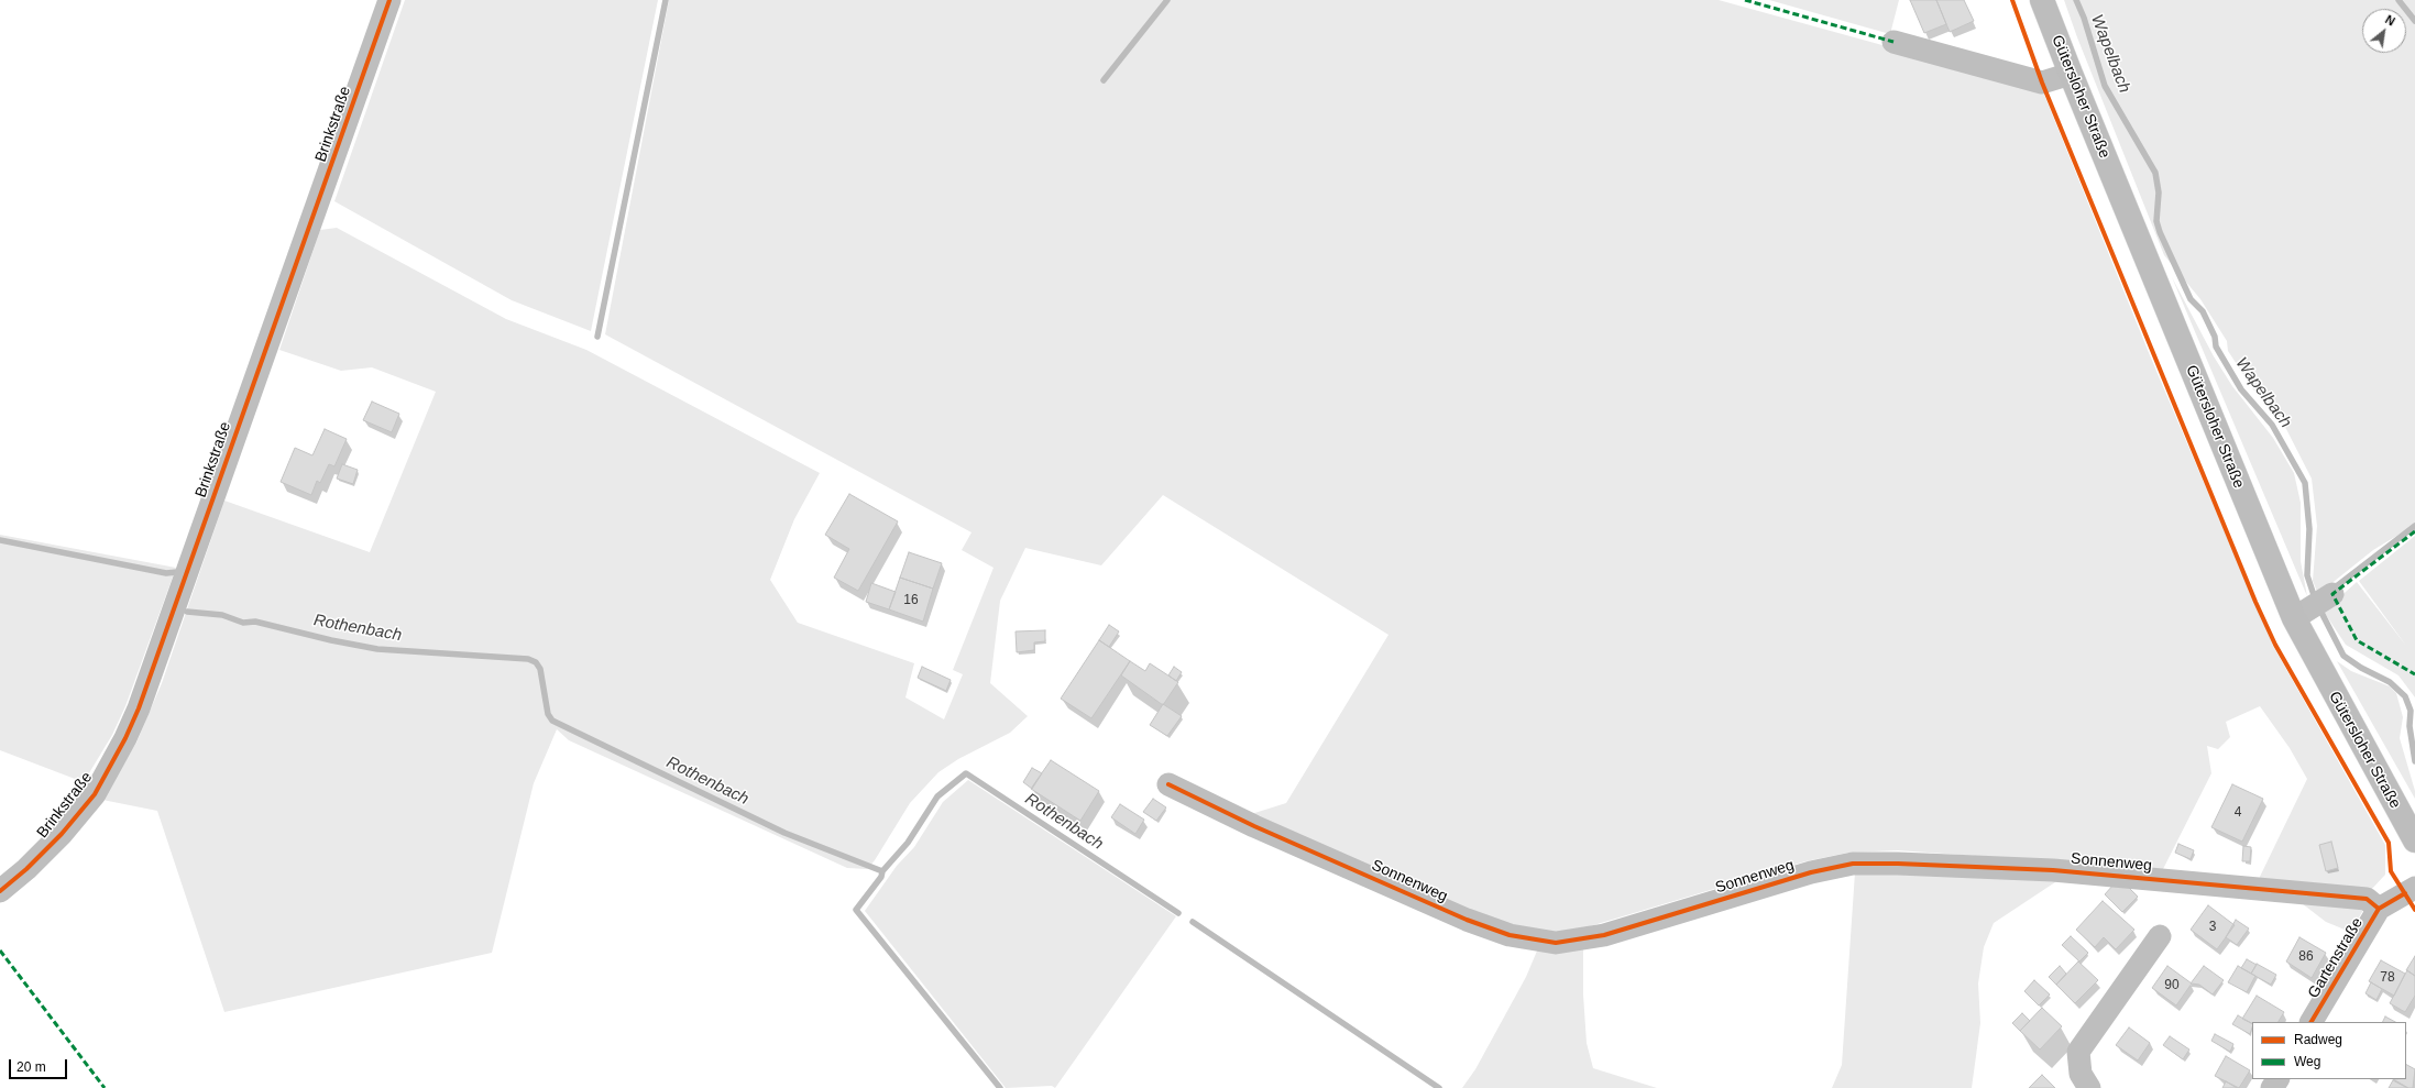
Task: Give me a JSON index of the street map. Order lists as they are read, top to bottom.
{
  "streets": {
    "main road": ["Gütersloher Straße"],
    "street": ["Brinkstraße", "Sonnenweg", "Gartenstraße"]
  },
  "crossings": [
    ["Sonnenweg", "Gartenstraße"]
  ],
  "water": ["Wapelbach", "Rothenbach"],
  "house_numbers": [
    "16",
    "4",
    "3",
    "86",
    "78",
    "90"
  ],
  "legend": ["Radweg", "Weg"],
  "scale_bar": "20 m",
  "north": "top right"
}
